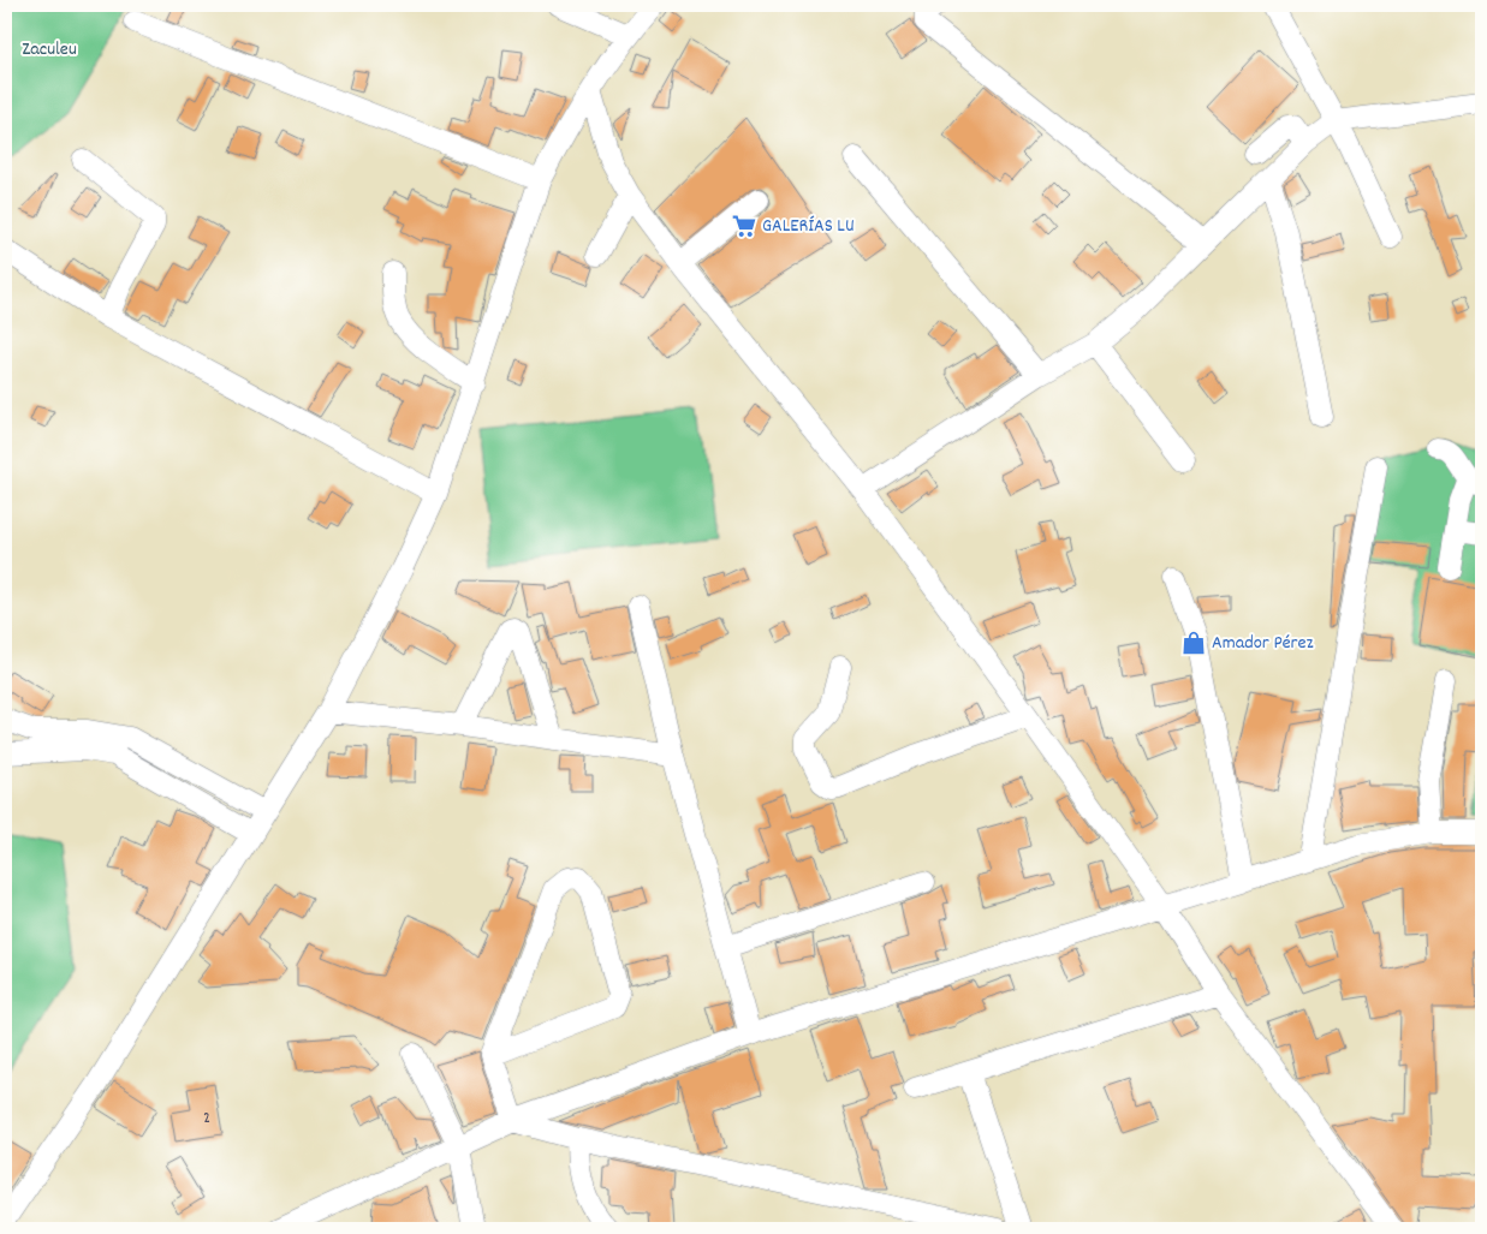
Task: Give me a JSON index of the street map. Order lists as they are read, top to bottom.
{
  "parks": ["Zaculeu"],
  "places": {
    "supermarket": ["GALERÍAS LU"],
    "shop": ["Amador Pérez"]
  },
  "house_numbers": ["2"]
}
